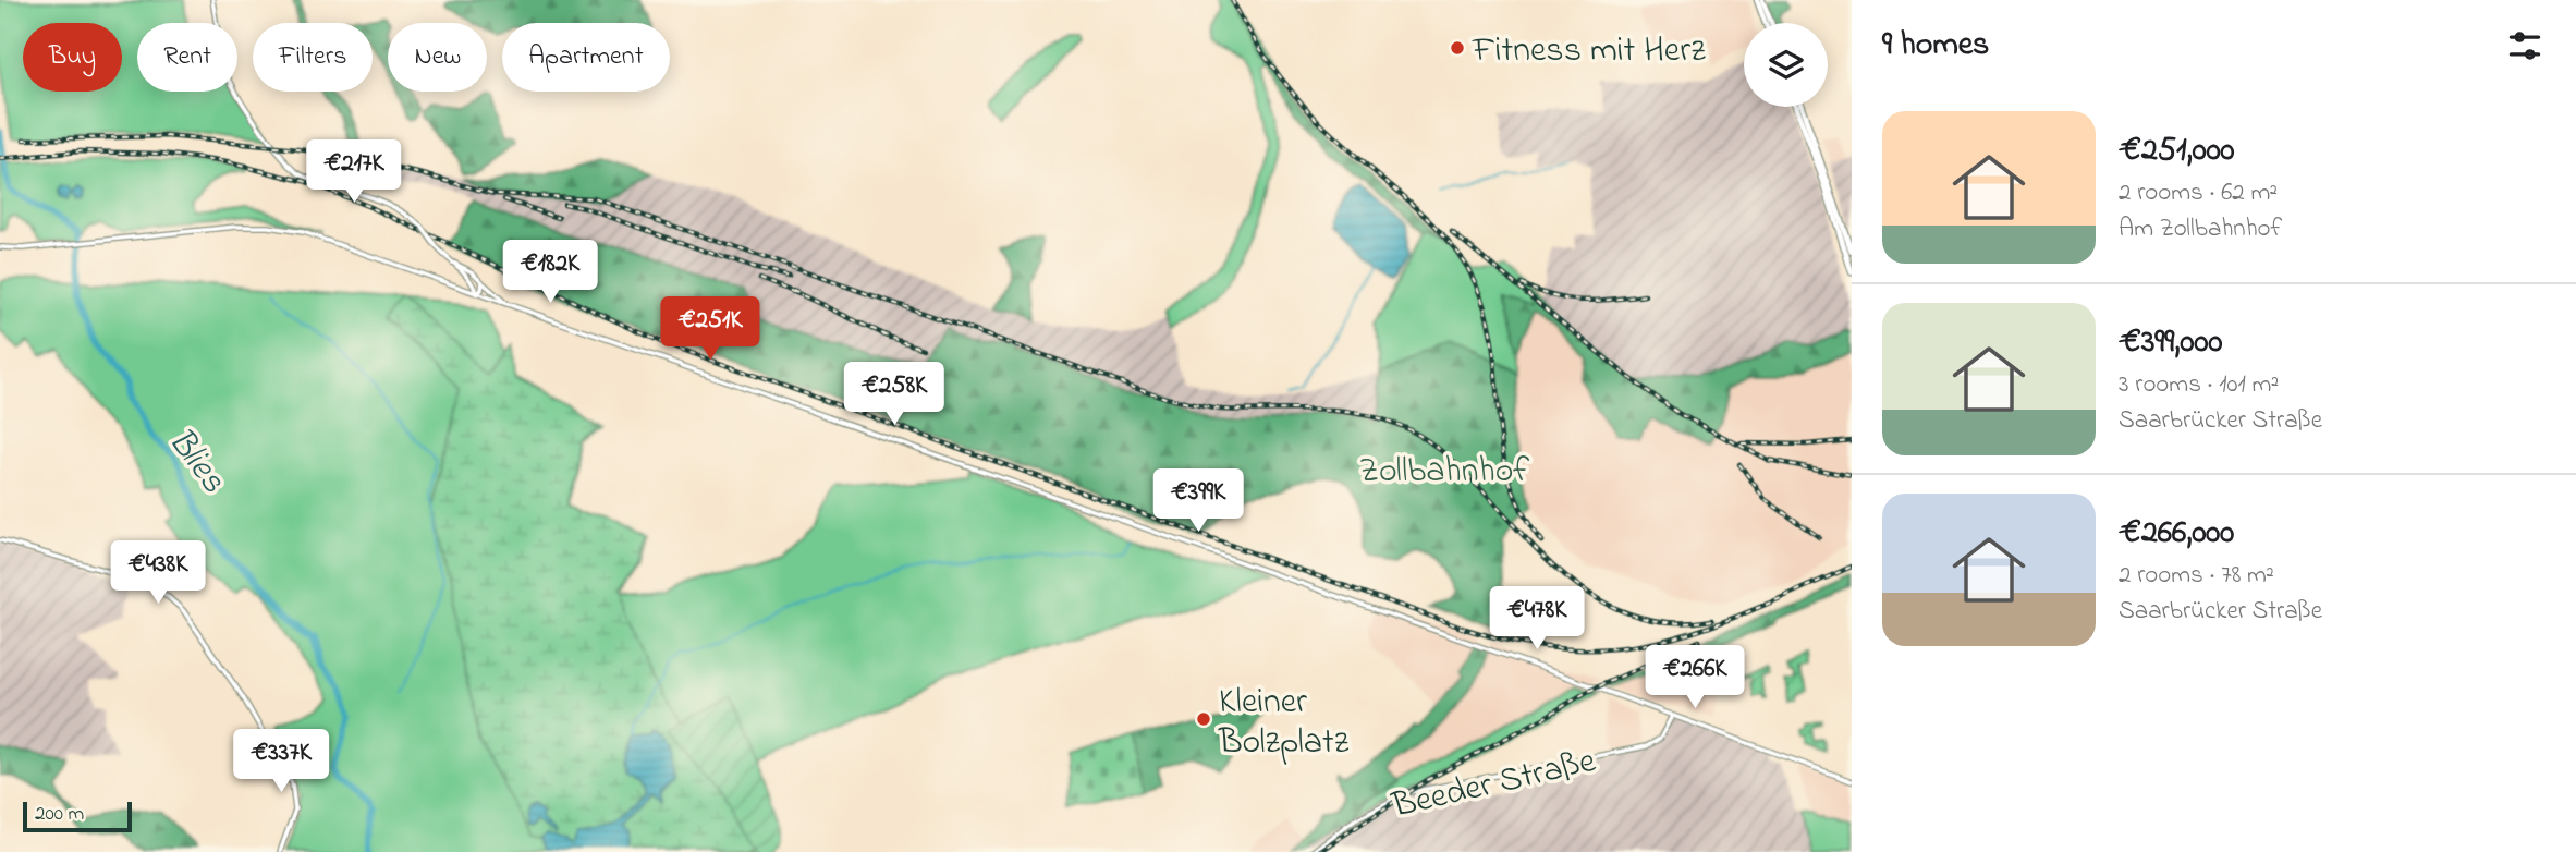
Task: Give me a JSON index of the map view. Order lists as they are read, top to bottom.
{
  "streets": {
    "main road": ["Beeder Straße"]
  },
  "water": ["Blies"],
  "parks": ["Zollbahnhof"],
  "places": ["Fitness mit Herz", "Kleiner Bolzplatz"],
  "scale_bar": "200 m",
  "page": {
    "heading": "9 homes",
    "chip": [
      "Buy",
      "Rent",
      "Filters",
      "New",
      "Apartment"
    ],
    "list": [
      {
        "name": "€251,000",
        "note": "2 rooms · 62 m² · Am Zollbahnhof"
      },
      {
        "name": "€399,000",
        "note": "3 rooms · 101 m² · Saarbrücker Straße"
      },
      {
        "name": "€266,000",
        "note": "2 rooms · 78 m² · Saarbrücker Straße"
      }
    ],
    "price": [
      "€217K",
      "€182K",
      "€251K",
      "€258K",
      "€399K",
      "€438K",
      "€478K",
      "€266K",
      "€337K"
    ],
    "scale": "200 m"
  }
}
